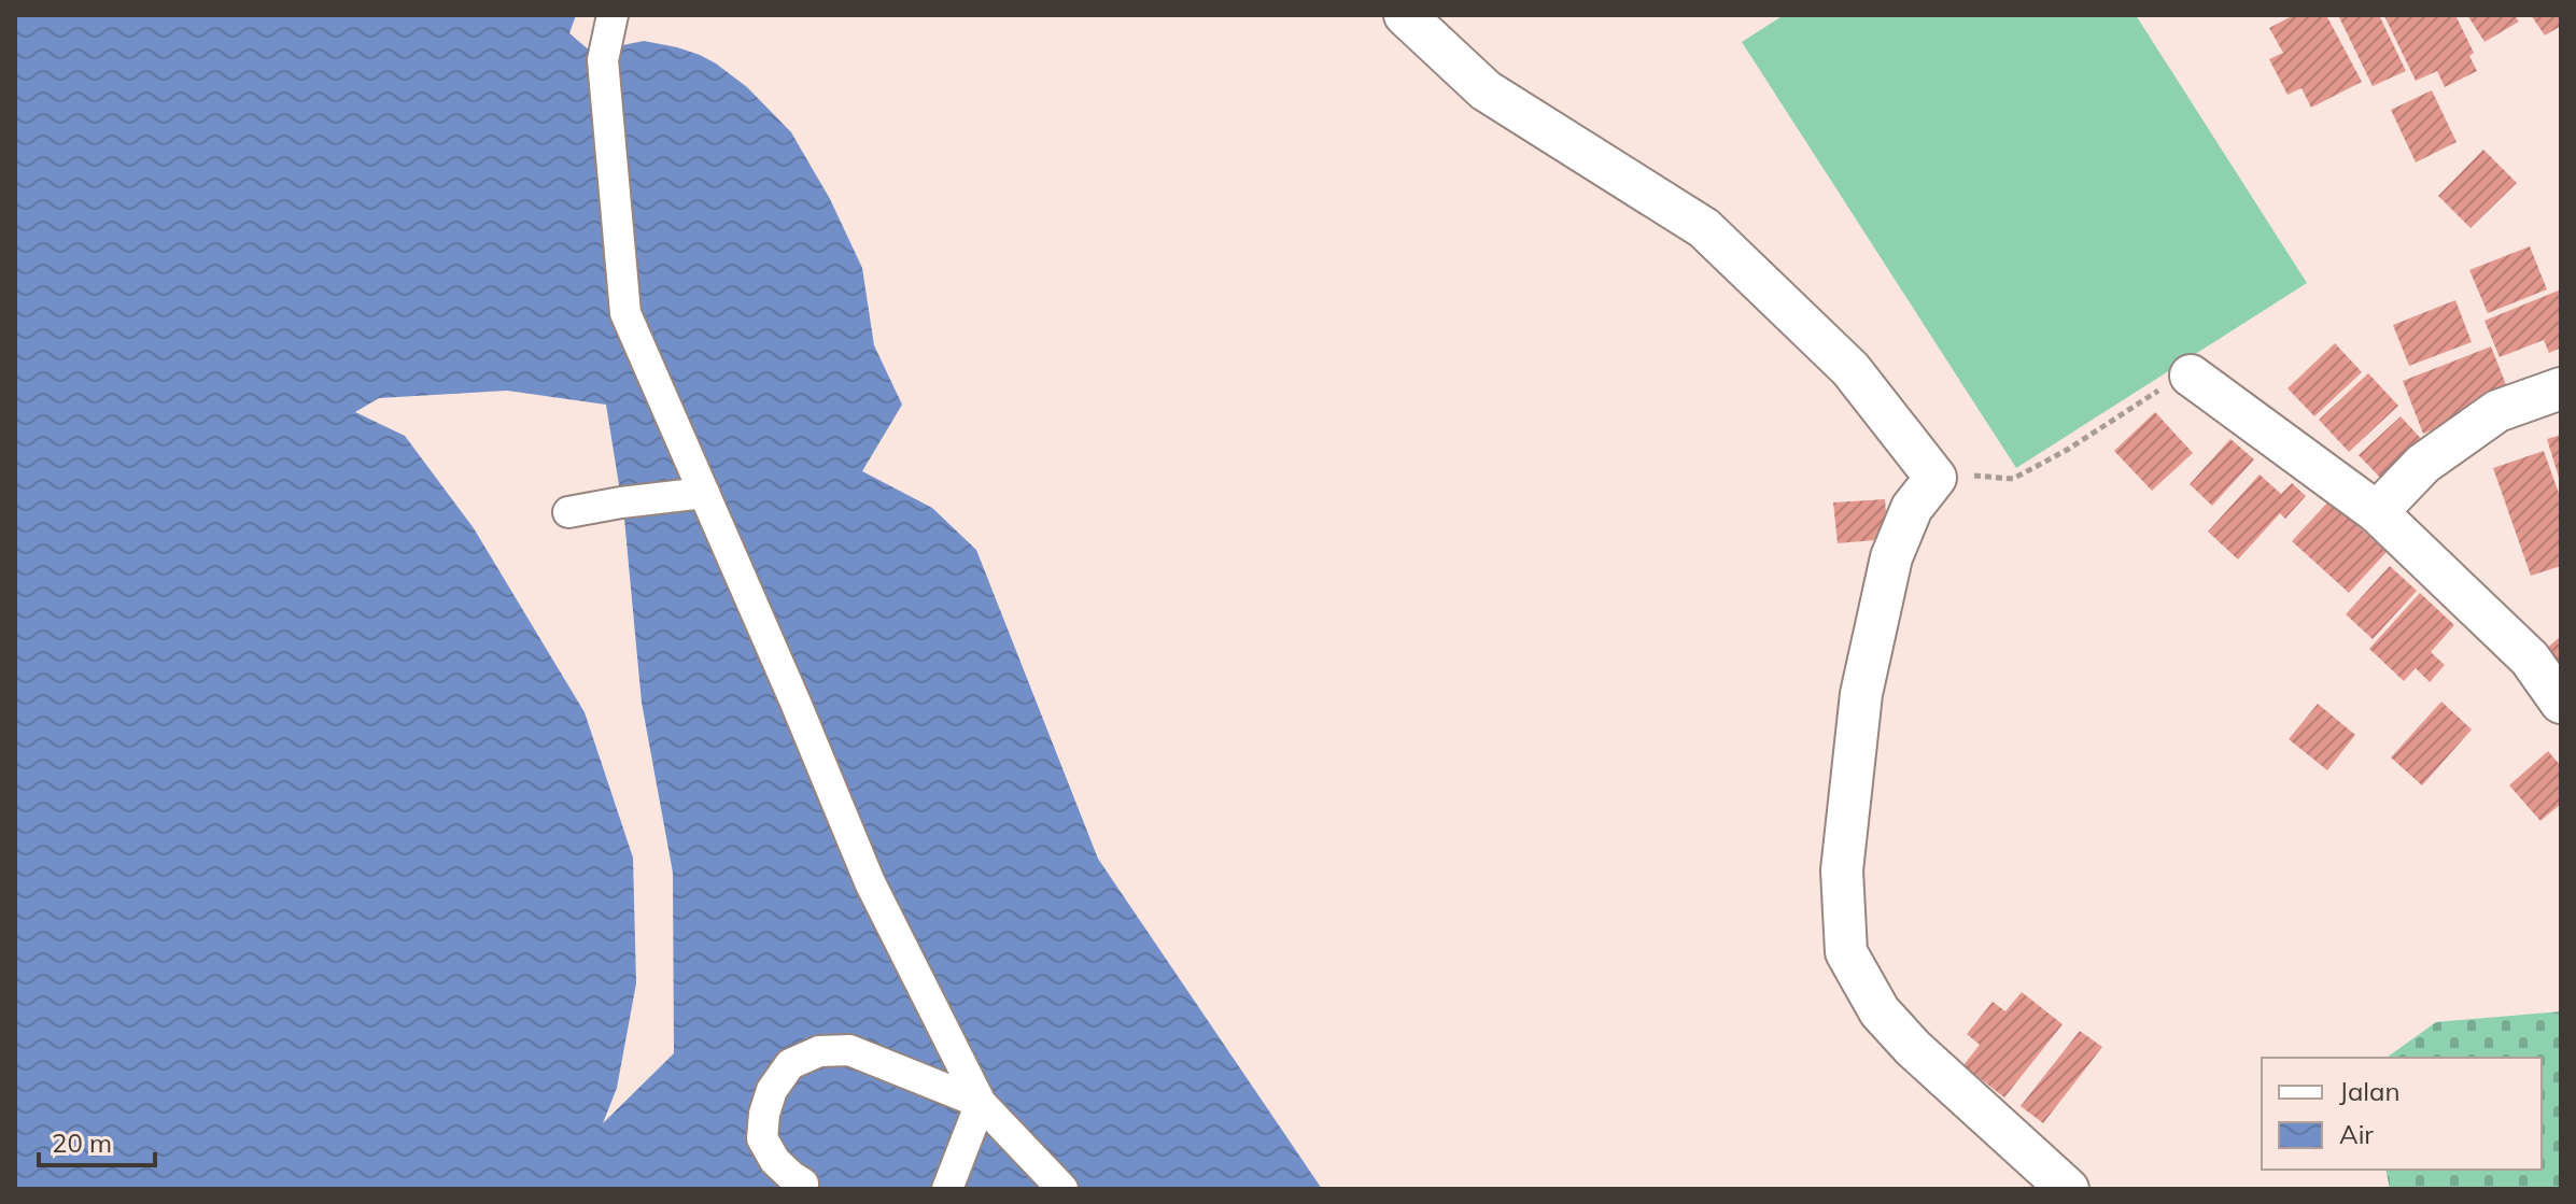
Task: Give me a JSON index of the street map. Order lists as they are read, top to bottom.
{
  "legend": ["Jalan", "Air"],
  "scale_bar": "20 m"
}
